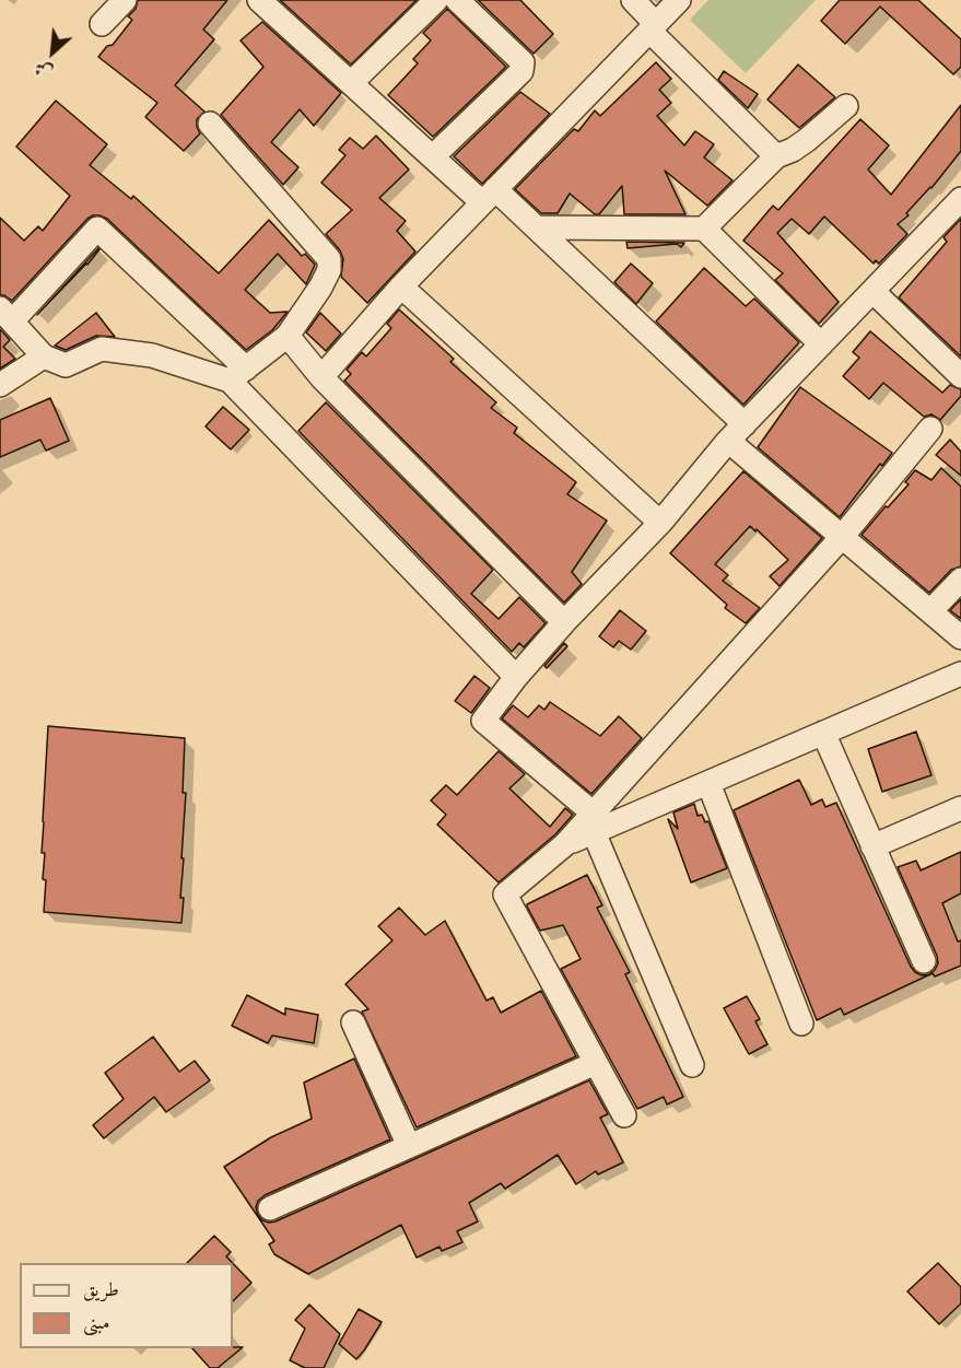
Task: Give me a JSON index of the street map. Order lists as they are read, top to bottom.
{
  "legend": ["طريق", "مبنى"],
  "north": "bottom left"
}
